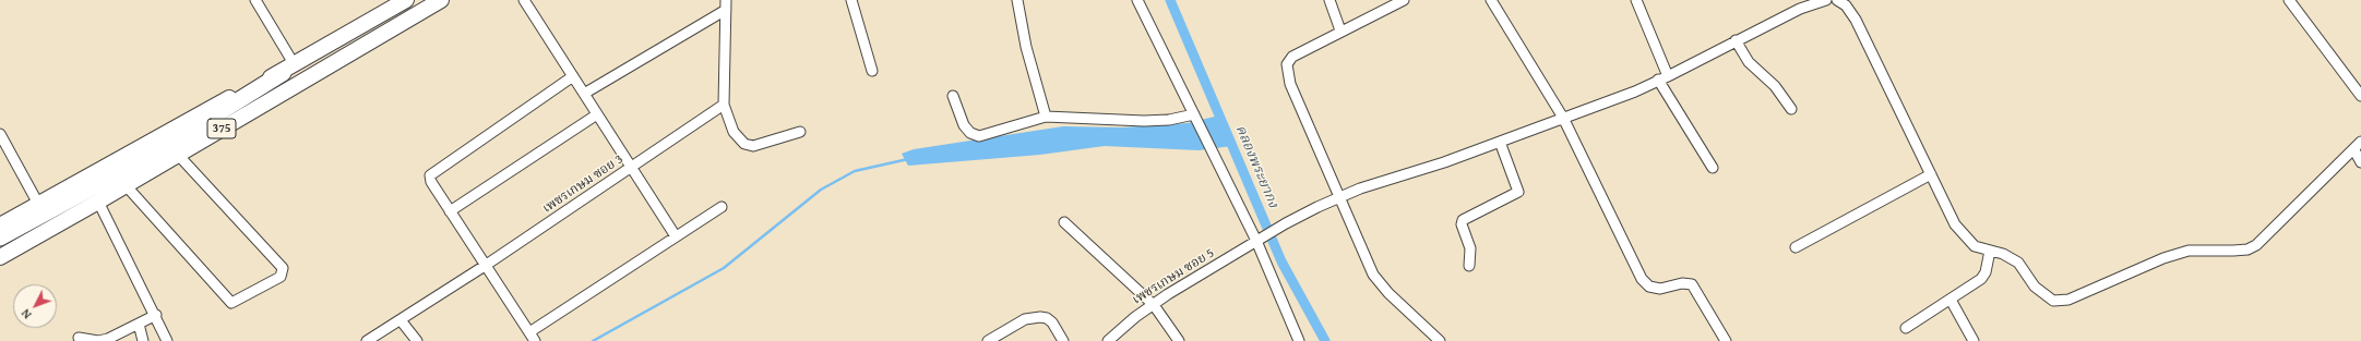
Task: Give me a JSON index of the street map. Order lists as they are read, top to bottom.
{
  "streets": {
    "main road": ["375"],
    "street": ["เพชรเกษม ซอย 3", "เพชรเกษม ซอย 5"]
  },
  "water": ["คลองพระยากง"],
  "north": "bottom left"
}
